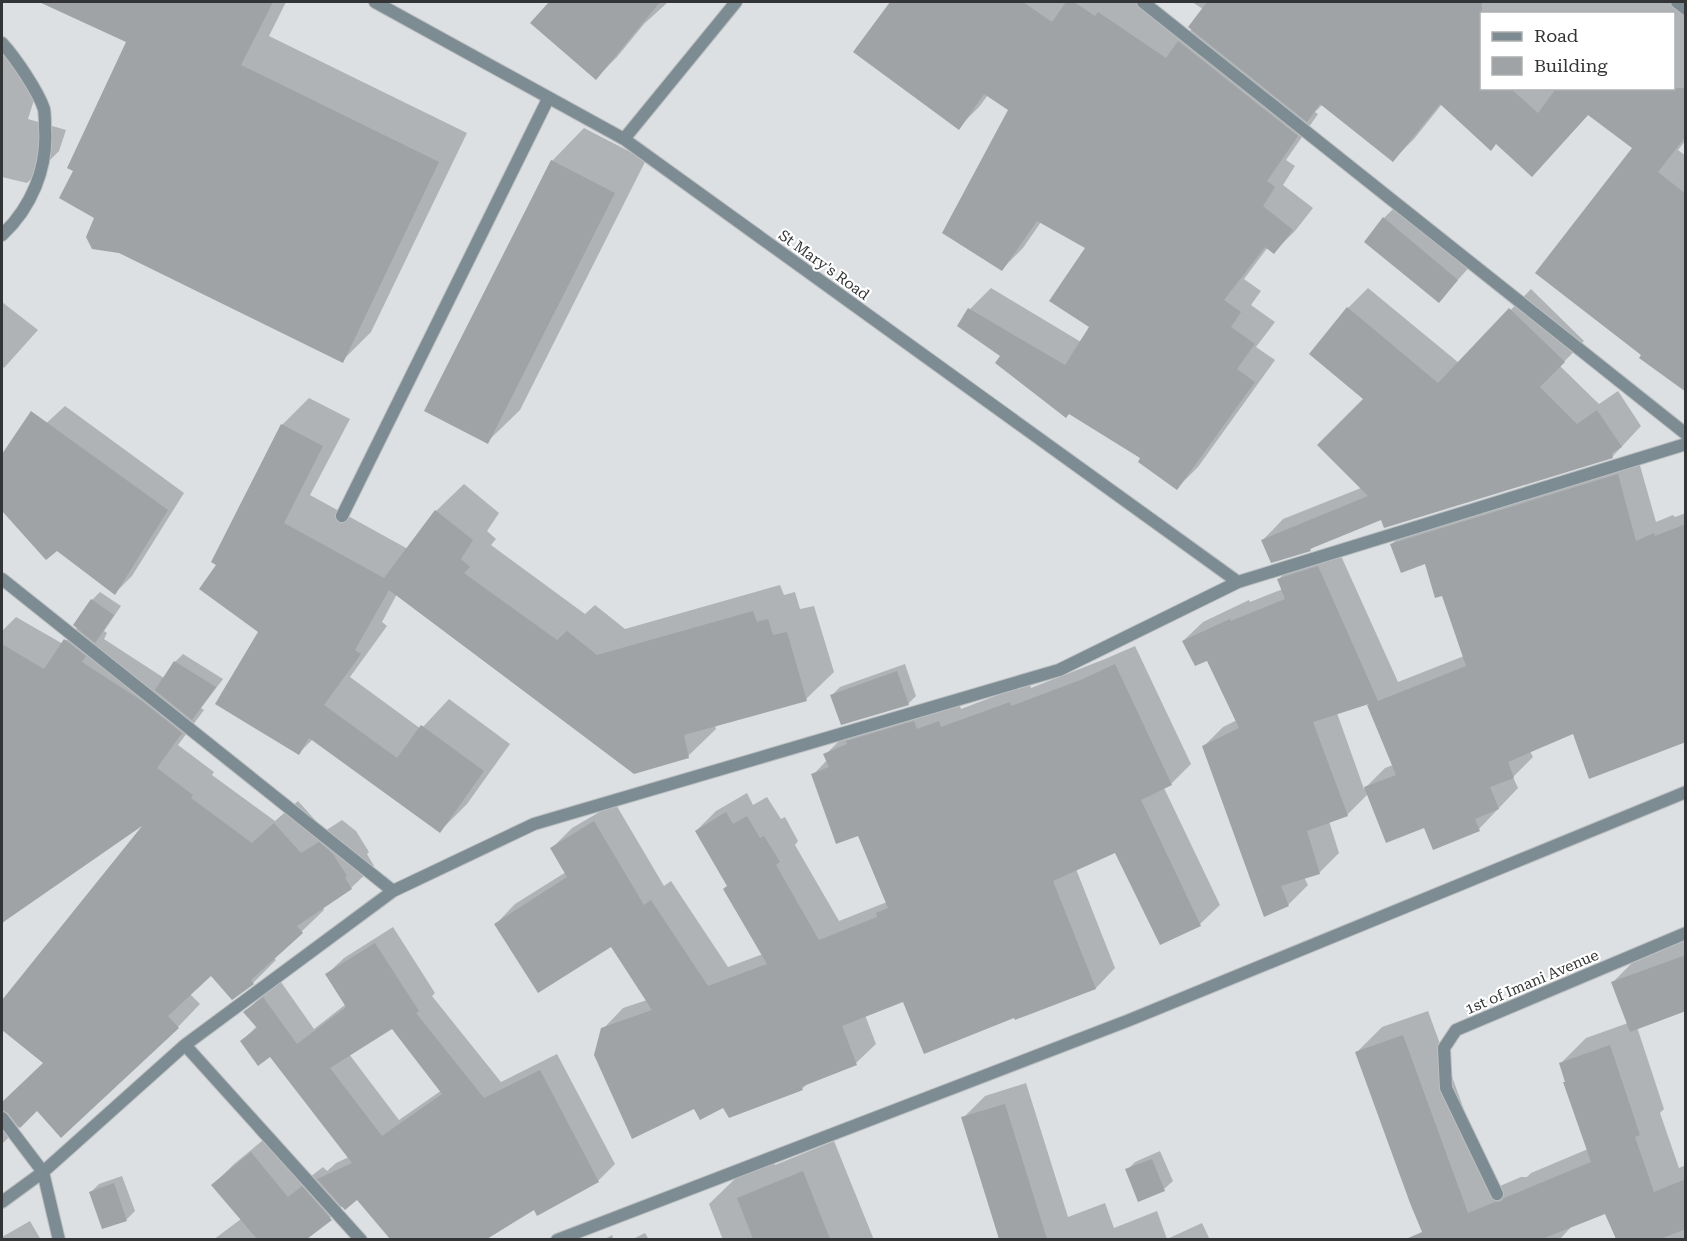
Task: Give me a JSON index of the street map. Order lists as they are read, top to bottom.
{
  "streets": {
    "street": ["St Mary's Road", "1st of Imani Avenue"]
  },
  "legend": ["Road", "Building"]
}
